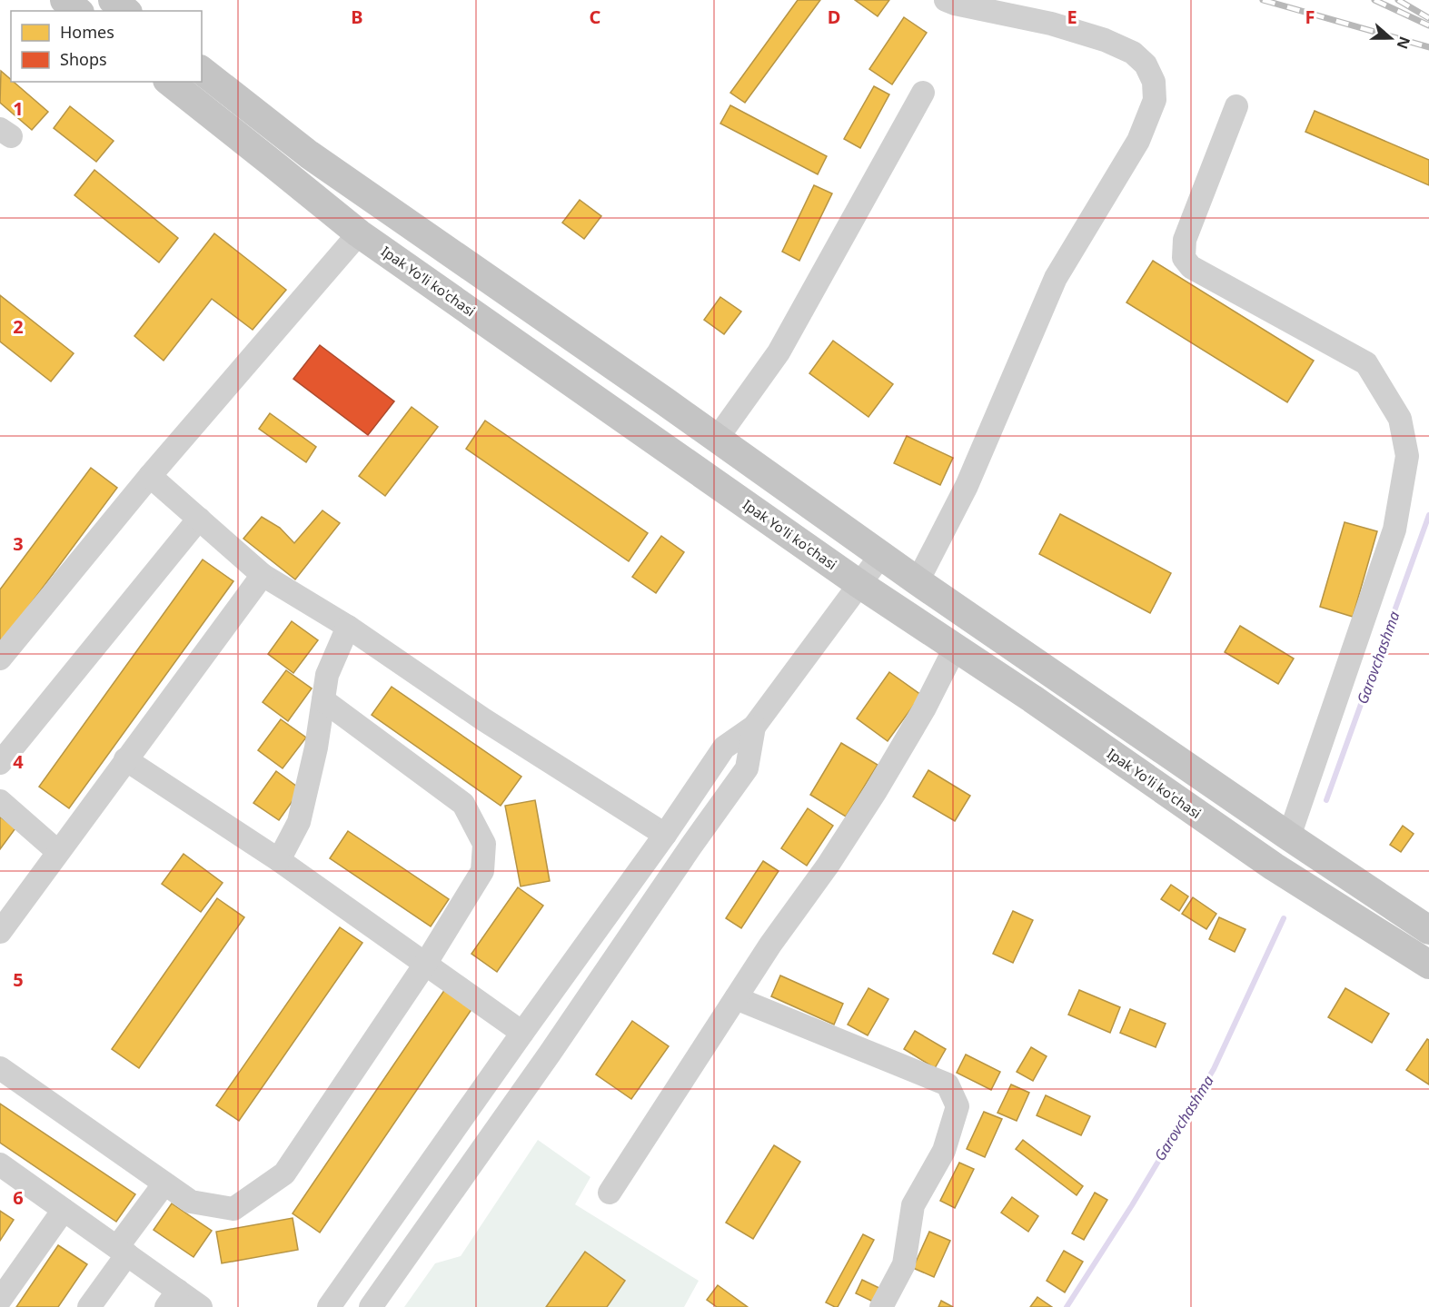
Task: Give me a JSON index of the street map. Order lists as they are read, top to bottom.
{
  "streets": {
    "main road": ["Ipak Yo'li ko'chasi"]
  },
  "water": ["Garovchashma"],
  "legend": ["Homes", "Shops"],
  "north": "right",
  "grid": {
    "columns": [
      "B",
      "C",
      "D",
      "E",
      "F"
    ],
    "rows": [
      "1",
      "2",
      "3",
      "4",
      "5",
      "6"
    ]
  }
}
